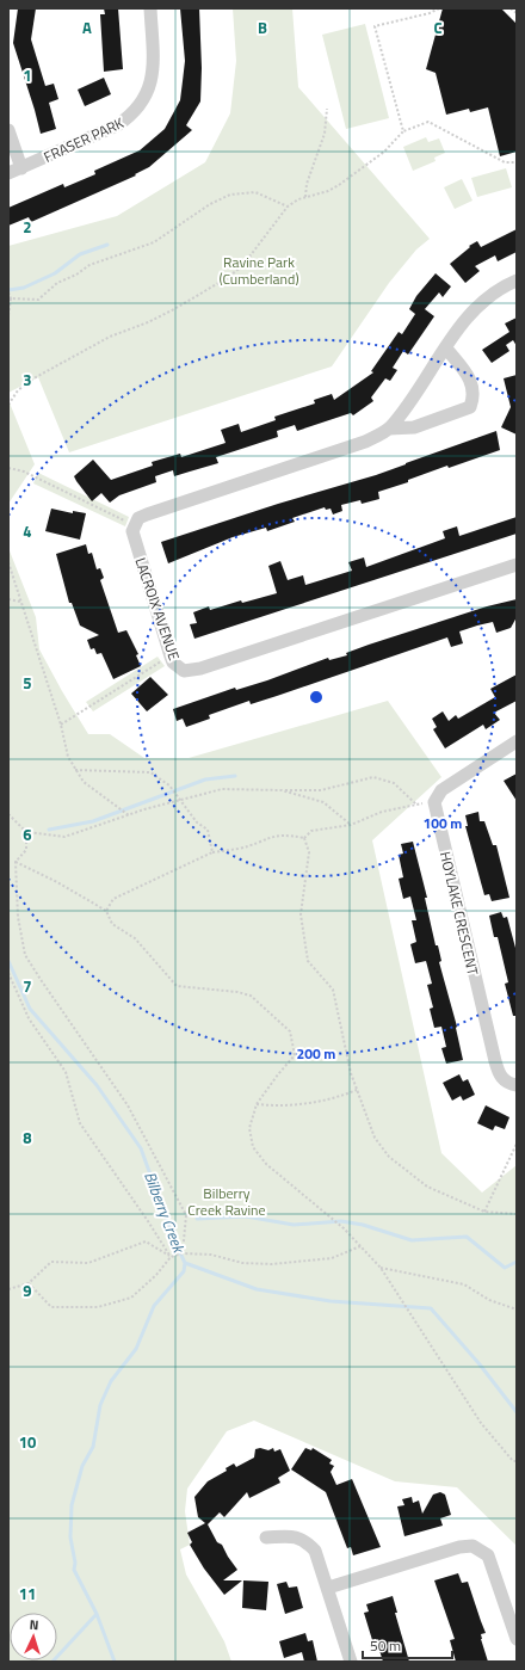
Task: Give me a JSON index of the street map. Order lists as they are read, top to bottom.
{
  "streets": {
    "street": ["FRASER PARK", "LACROIX AVENUE", "HOYLAKE CRESCENT"]
  },
  "water": ["Bilberry Creek"],
  "parks": ["Ravine Park (Cumberland)", "Bilberry Creek Ravine"],
  "scale_bar": "50 m",
  "north": "top",
  "grid": {
    "columns": ["A", "B", "C"],
    "rows": [
      "1",
      "2",
      "3",
      "4",
      "5",
      "6",
      "7",
      "8",
      "9",
      "10",
      "11"
    ]
  },
  "rings": ["100 m", "200 m"]
}
